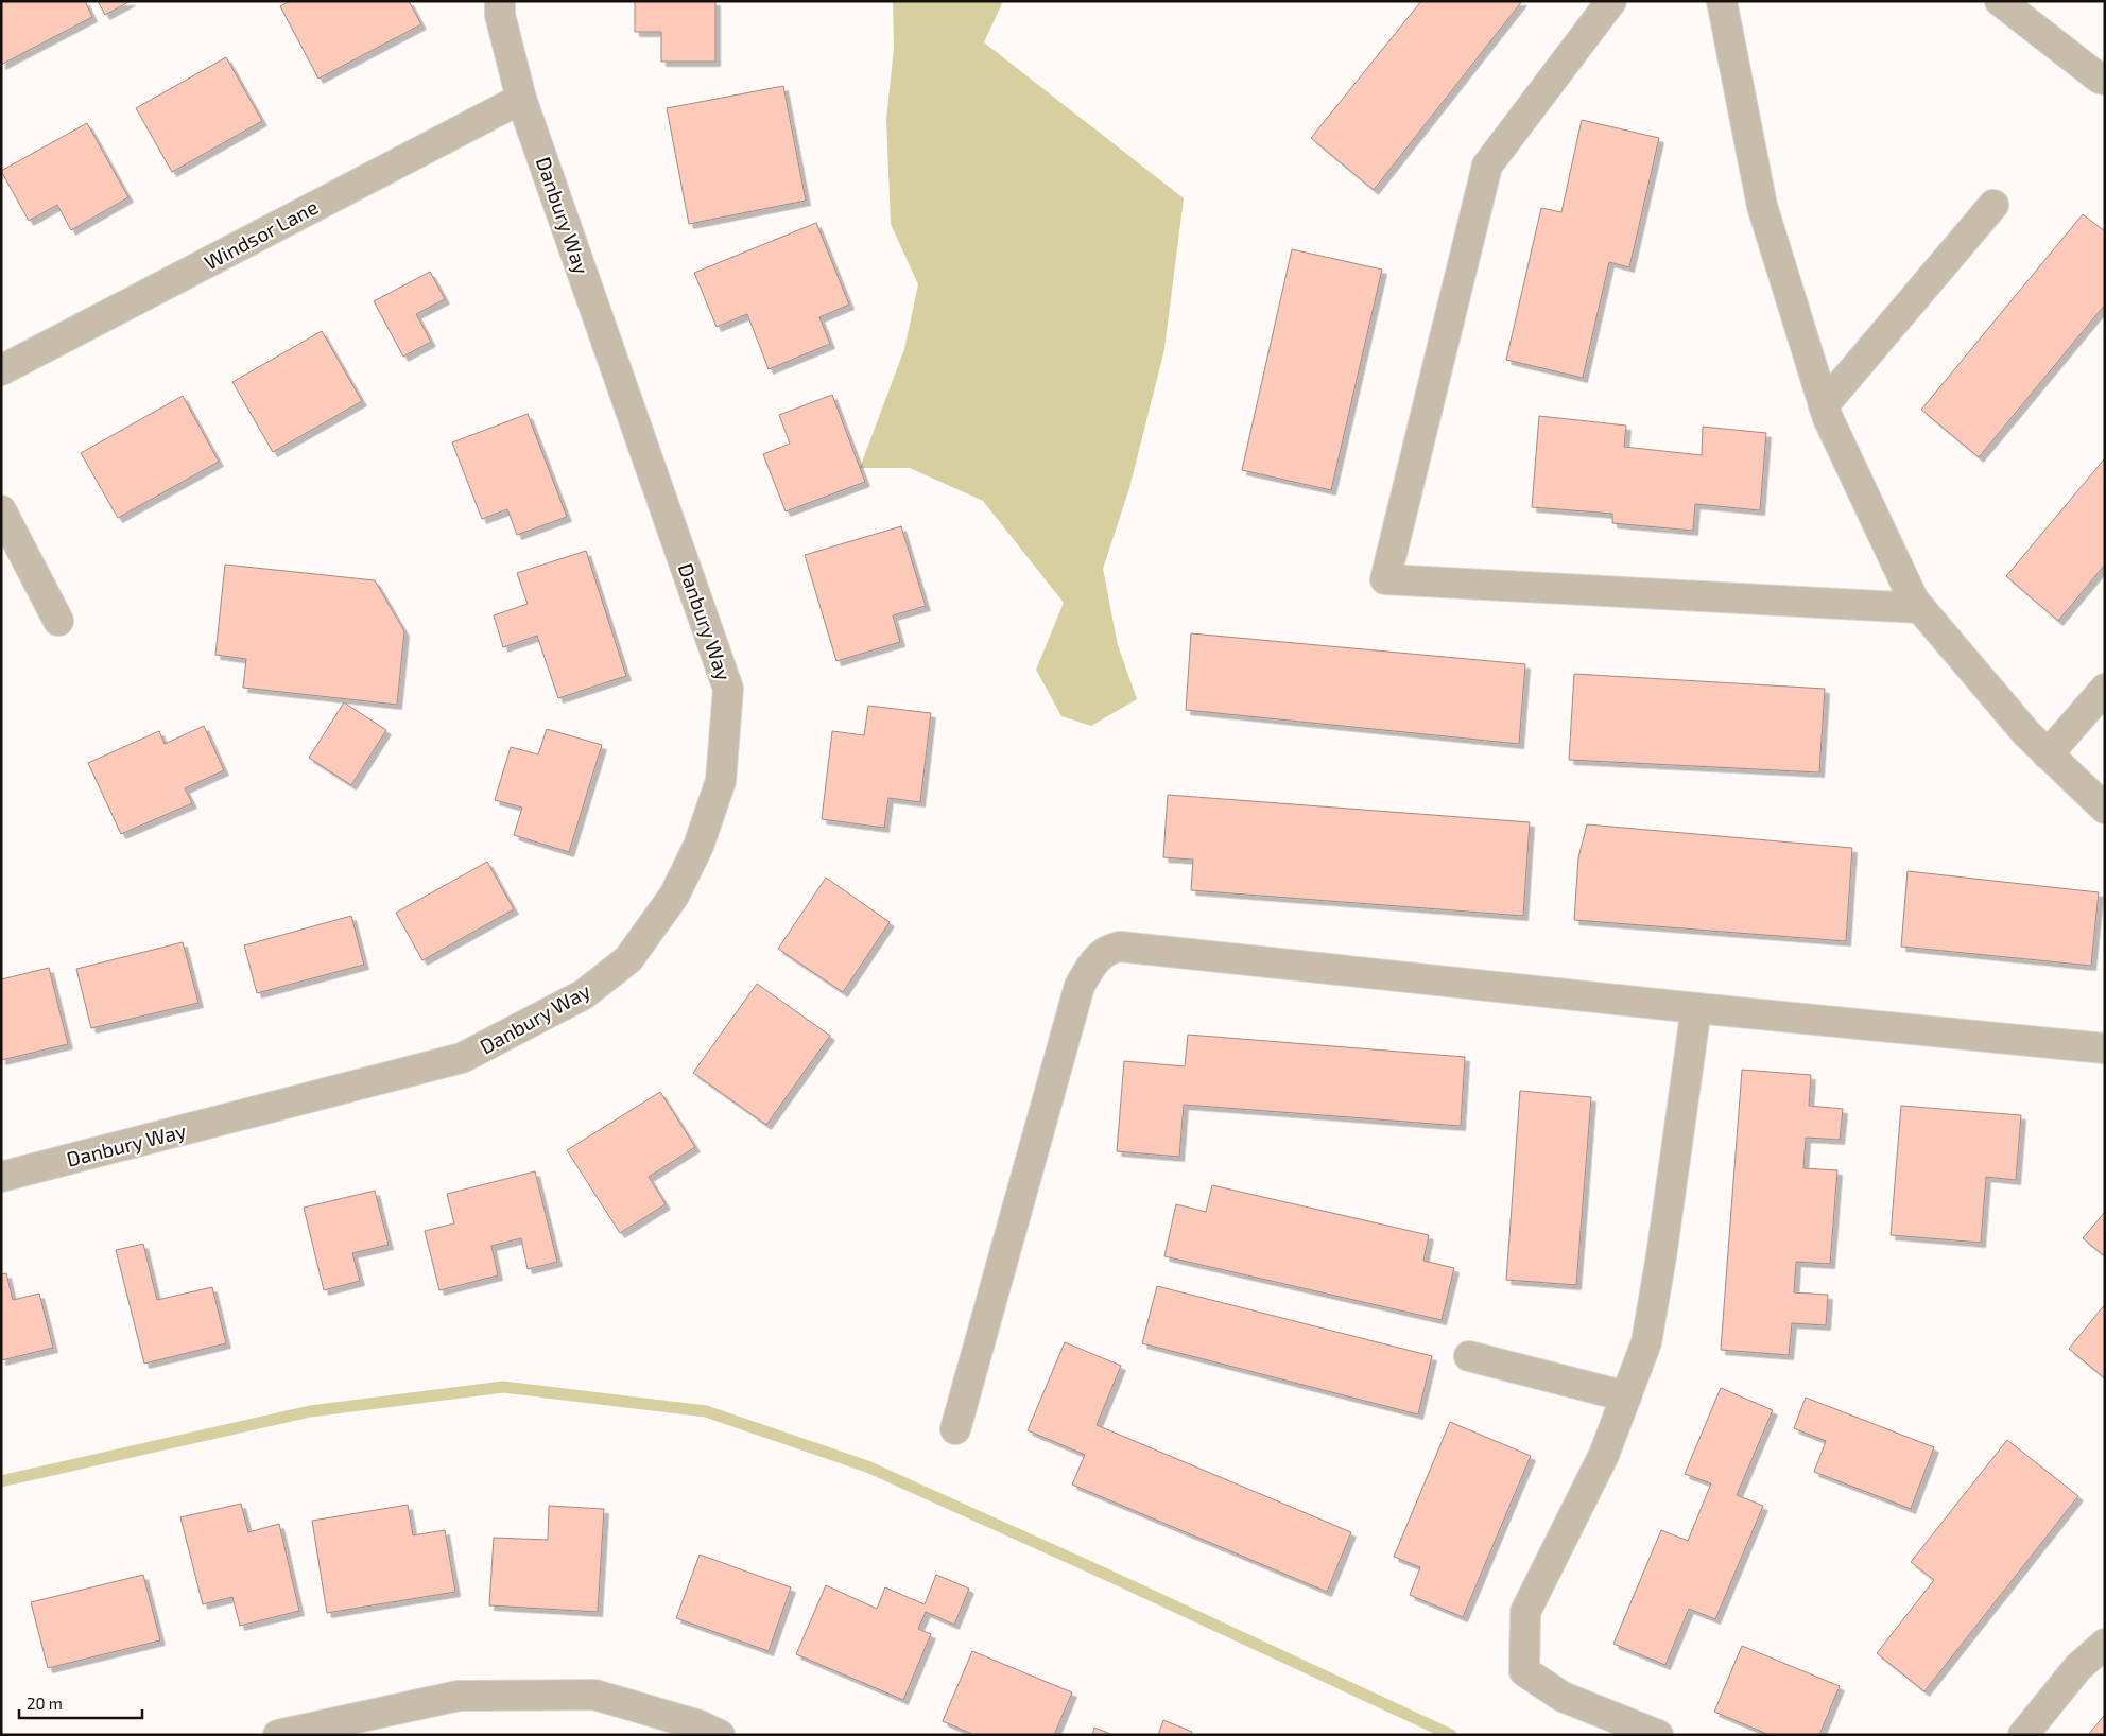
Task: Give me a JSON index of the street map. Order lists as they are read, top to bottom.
{
  "streets": {
    "street": ["Danbury Way", "Windsor Lane"]
  },
  "crossings": [
    ["Danbury Way", "Windsor Lane"]
  ],
  "scale_bar": "20 m"
}
